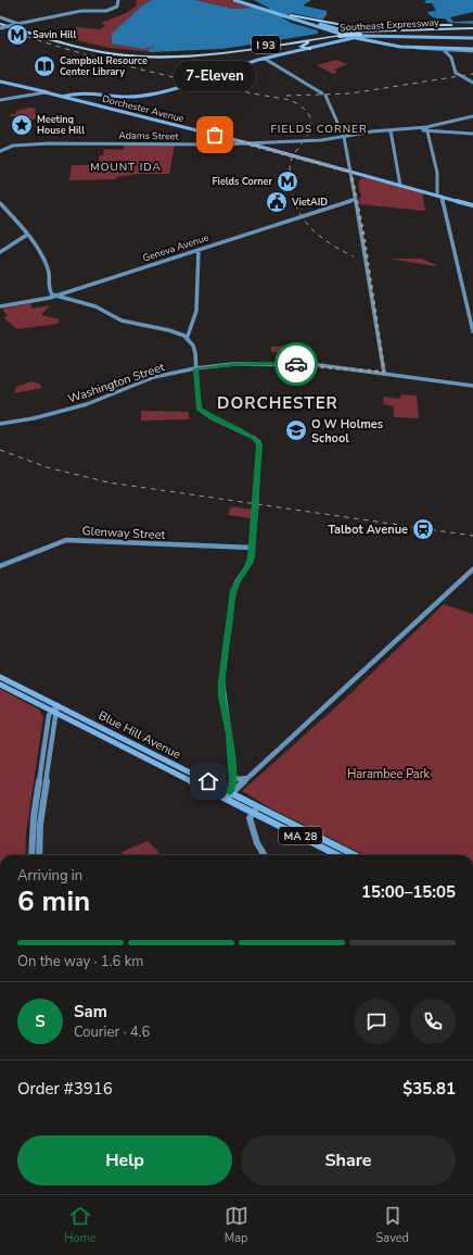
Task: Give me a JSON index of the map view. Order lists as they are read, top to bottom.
{
  "streets": {
    "highway": ["Southeast Expressway", "I 93"],
    "main road": [
      "Dorchester Avenue",
      "Adams Street",
      "Geneva Avenue",
      "Washington Street",
      "Glenway Street",
      "Blue Hill Avenue",
      "MA 28"
    ]
  },
  "crossings": [
    ["Southeast Expressway", "I 93"],
    ["Dorchester Avenue", "Adams Street"]
  ],
  "districts": ["FIELDS CORNER", "MOUNT IDA", "DORCHESTER"],
  "parks": ["Harambee Park"],
  "places": {
    "metro station": ["Savin Hill", "Fields Corner"],
    "library": ["Campbell Resource Center Library"],
    "place": ["Meeting House Hill"],
    "other": ["7-Eleven"],
    "public building": ["VietAID"],
    "school or university": ["O W Holmes School"],
    "station": ["Talbot Avenue"]
  },
  "page": {
    "bubble": "7-Eleven",
    "heading": ["6 min", "Arriving in", "15:00–15:05"],
    "panel": [
      "Sam",
      "Courier · 4.6",
      "Order #3916",
      "$35.81"
    ],
    "bar": "On the way · 1.6 km",
    "round": "S",
    "buttons": ["Help", "Share"],
    "tabs": ["Home", "Map", "Saved"]
  }
}
